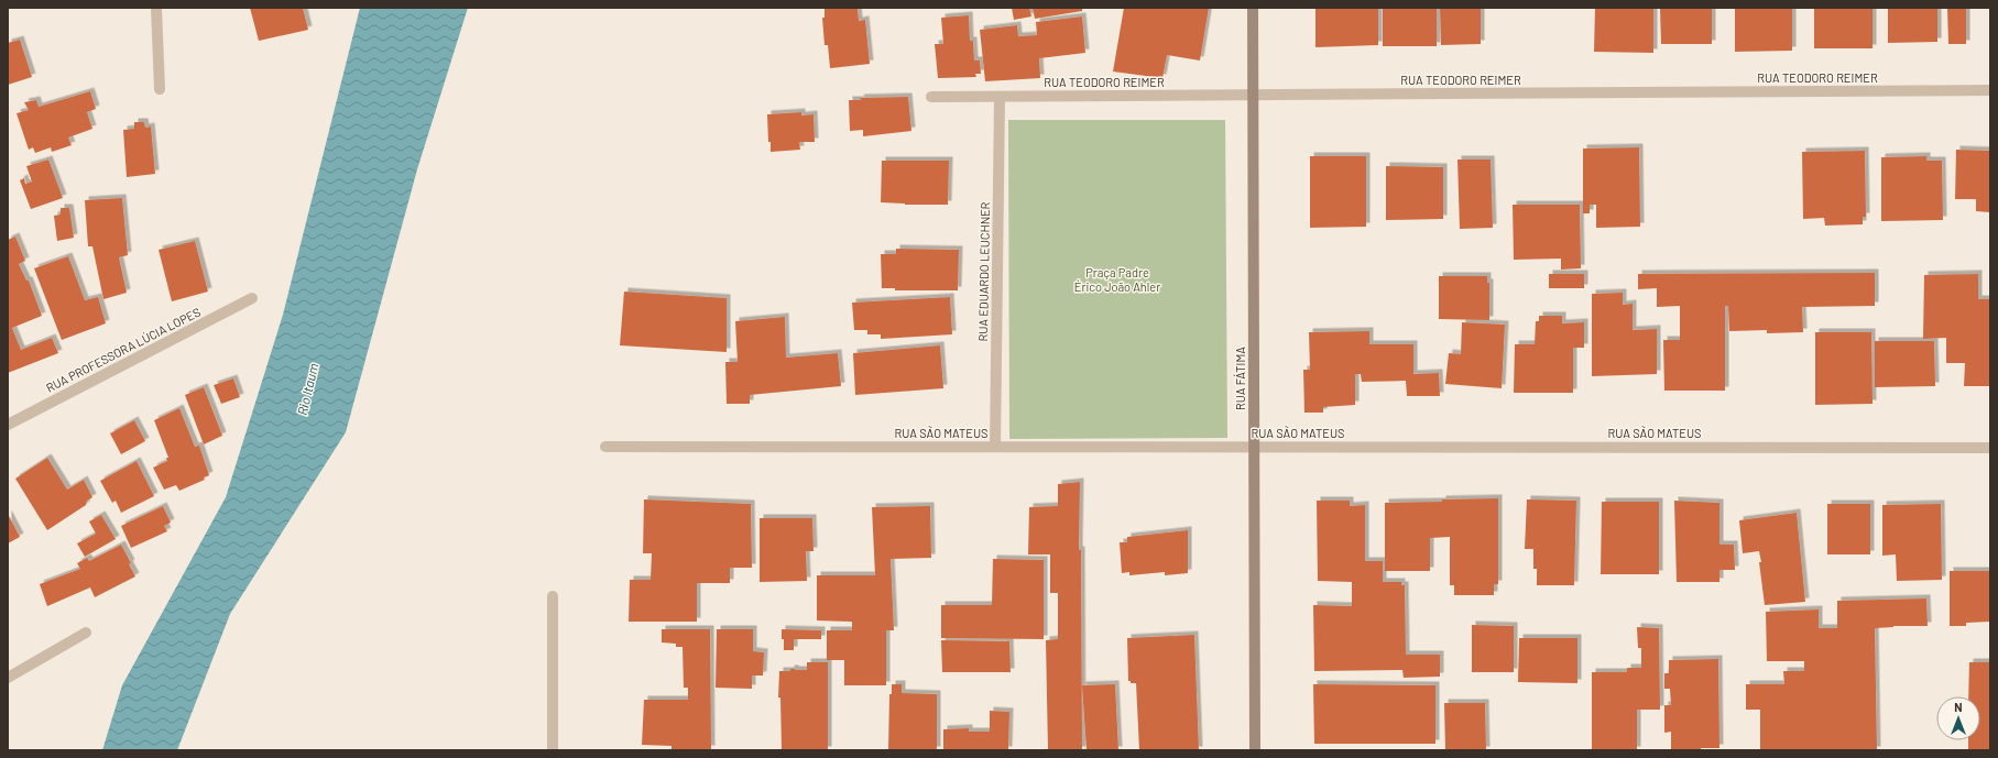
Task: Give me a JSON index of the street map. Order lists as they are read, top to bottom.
{
  "streets": {
    "main road": ["RUA FÁTIMA"],
    "street": [
      "RUA TEODORO REIMER",
      "RUA EDUARDO LEUCHNER",
      "RUA PROFESSORA LÚCIA LOPES",
      "RUA SÃO MATEUS"
    ]
  },
  "crossings": [
    ["RUA TEODORO REIMER", "RUA EDUARDO LEUCHNER"],
    ["RUA TEODORO REIMER", "RUA FÁTIMA"],
    ["RUA EDUARDO LEUCHNER", "RUA SÃO MATEUS"],
    ["RUA FÁTIMA", "RUA SÃO MATEUS"]
  ],
  "water": ["Rio Itaum"],
  "parks": ["Praça Padre Érico João Ahler"],
  "north": "top"
}
